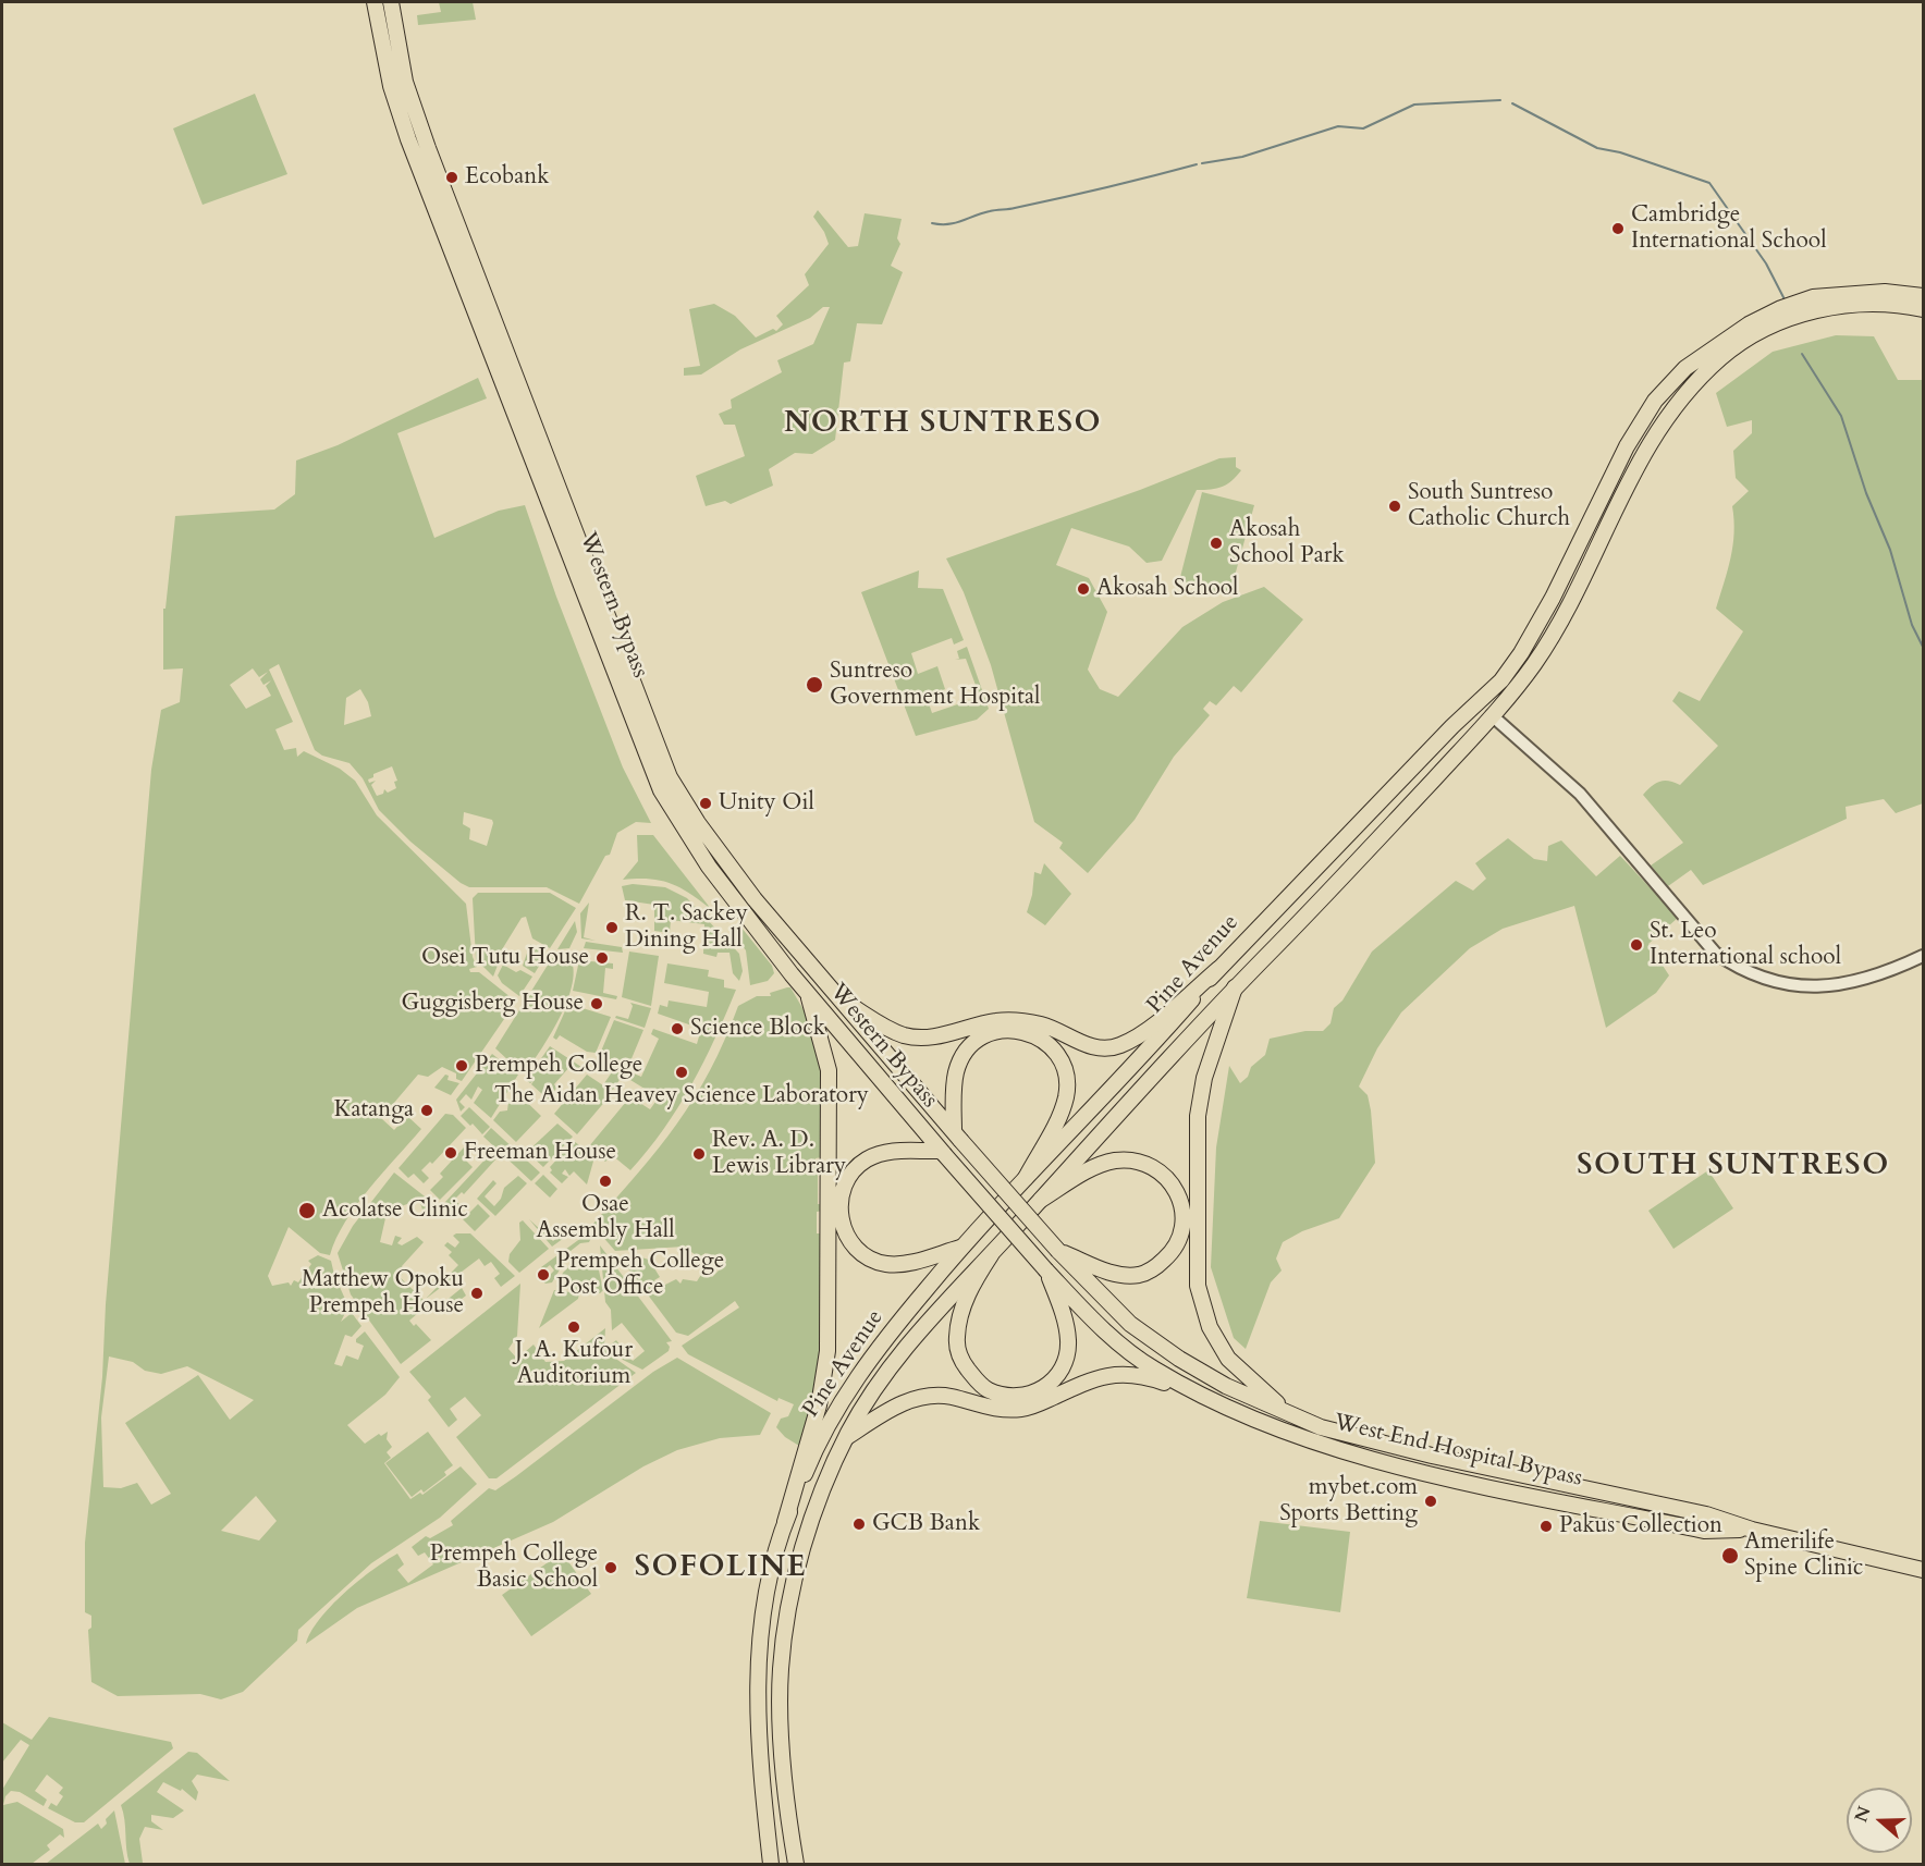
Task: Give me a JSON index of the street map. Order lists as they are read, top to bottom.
{
  "streets": {
    "main road": ["Western Bypass", "Pine Avenue", "West End Hospital Bypass"]
  },
  "crossings": [
    ["Western Bypass", "West End Hospital Bypass"]
  ],
  "districts": ["NORTH SUNTRESO", "SOUTH SUNTRESO", "SOFOLINE"],
  "places": [
    "Ecobank",
    "Cambridge International School",
    "South Suntreso Catholic Church",
    "Akosah School Park",
    "Akosah School",
    "Suntreso Government Hospital",
    "Unity Oil",
    "R. T. Sackey Dining Hall",
    "St. Leo International school",
    "Osei Tutu House",
    "Guggisberg House",
    "Science Block",
    "Prempeh College",
    "The Aidan Heavey Science Laboratory",
    "Katanga",
    "Freeman House",
    "Rev. A. D. Lewis Library",
    "Osae Assembly Hall",
    "Acolatse Clinic",
    "Prempeh College Post Office",
    "Matthew Opoku Prempeh House",
    "J. A. Kufour Auditorium",
    "mybet.com Sports Betting",
    "GCB Bank",
    "Pakus Collection",
    "Amerilife Spine Clinic",
    "Prempeh College Basic School"
  ],
  "north": "left"
}
